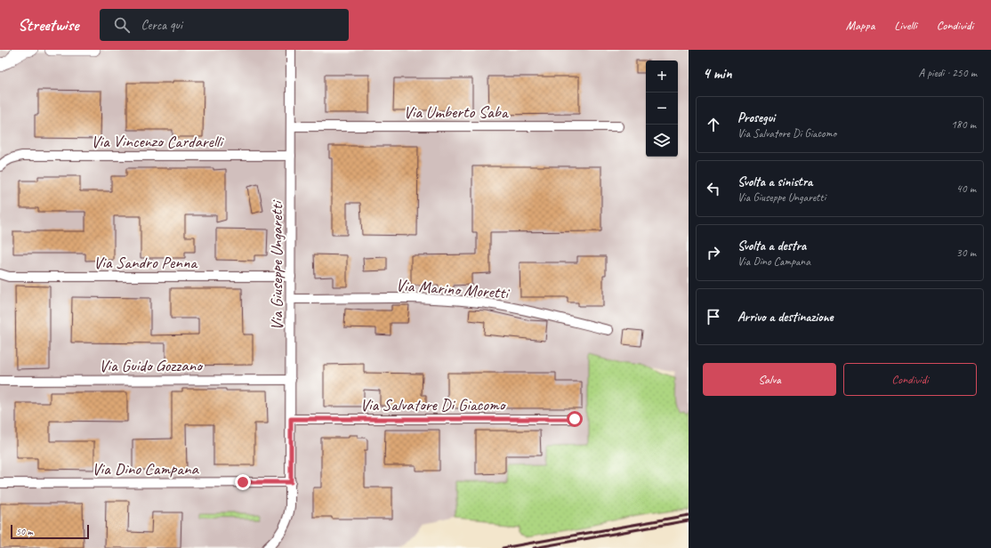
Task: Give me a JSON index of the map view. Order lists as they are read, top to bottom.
{
  "streets": {
    "street": [
      "Via Umberto Saba",
      "Via Vincenzo Cardarelli",
      "Via Sandro Penna",
      "Via Giuseppe Ungaretti",
      "Via Marino Moretti",
      "Via Guido Gozzano",
      "Via Salvatore Di Giacomo",
      "Via Dino Campana"
    ]
  },
  "crossings": [
    ["Via Umberto Saba", "Via Giuseppe Ungaretti"],
    ["Via Vincenzo Cardarelli", "Via Giuseppe Ungaretti"],
    ["Via Sandro Penna", "Via Giuseppe Ungaretti"],
    ["Via Giuseppe Ungaretti", "Via Marino Moretti"],
    ["Via Giuseppe Ungaretti", "Via Guido Gozzano"],
    ["Via Giuseppe Ungaretti", "Via Salvatore Di Giacomo"],
    ["Via Giuseppe Ungaretti", "Via Dino Campana"]
  ],
  "scale_bar": "50 m",
  "page": {
    "header": "Streetwise",
    "search": "Cerca qui",
    "nav": ["Mappa", "Livelli", "Condividi"],
    "heading": ["4 min", "A piedi · 250 m"],
    "map_buttons": ["+", "−"],
    "list": [
      ["Prosegui", "Via Salvatore Di Giacomo", "180 m"],
      ["Svolta a sinistra", "Via Giuseppe Ungaretti", "40 m"],
      ["Svolta a destra", "Via Dino Campana", "30 m"],
      "Arrivo a destinazione"
    ],
    "buttons": ["Salva", "Condividi"],
    "scale": "50 m"
  }
}
